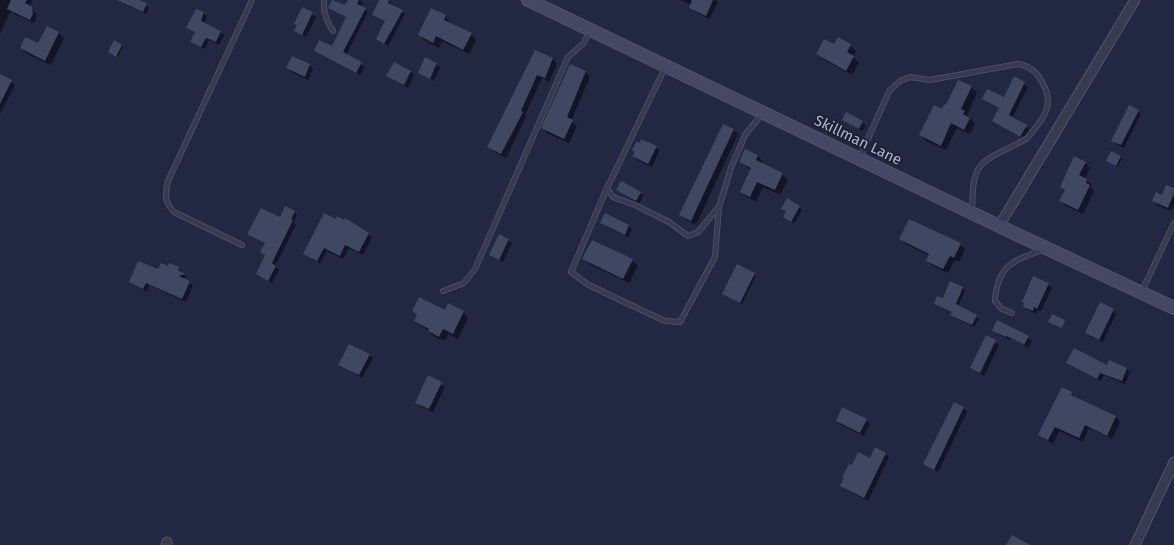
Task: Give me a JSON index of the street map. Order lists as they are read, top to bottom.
{
  "streets": {
    "street": ["Skillman Lane"]
  }
}
